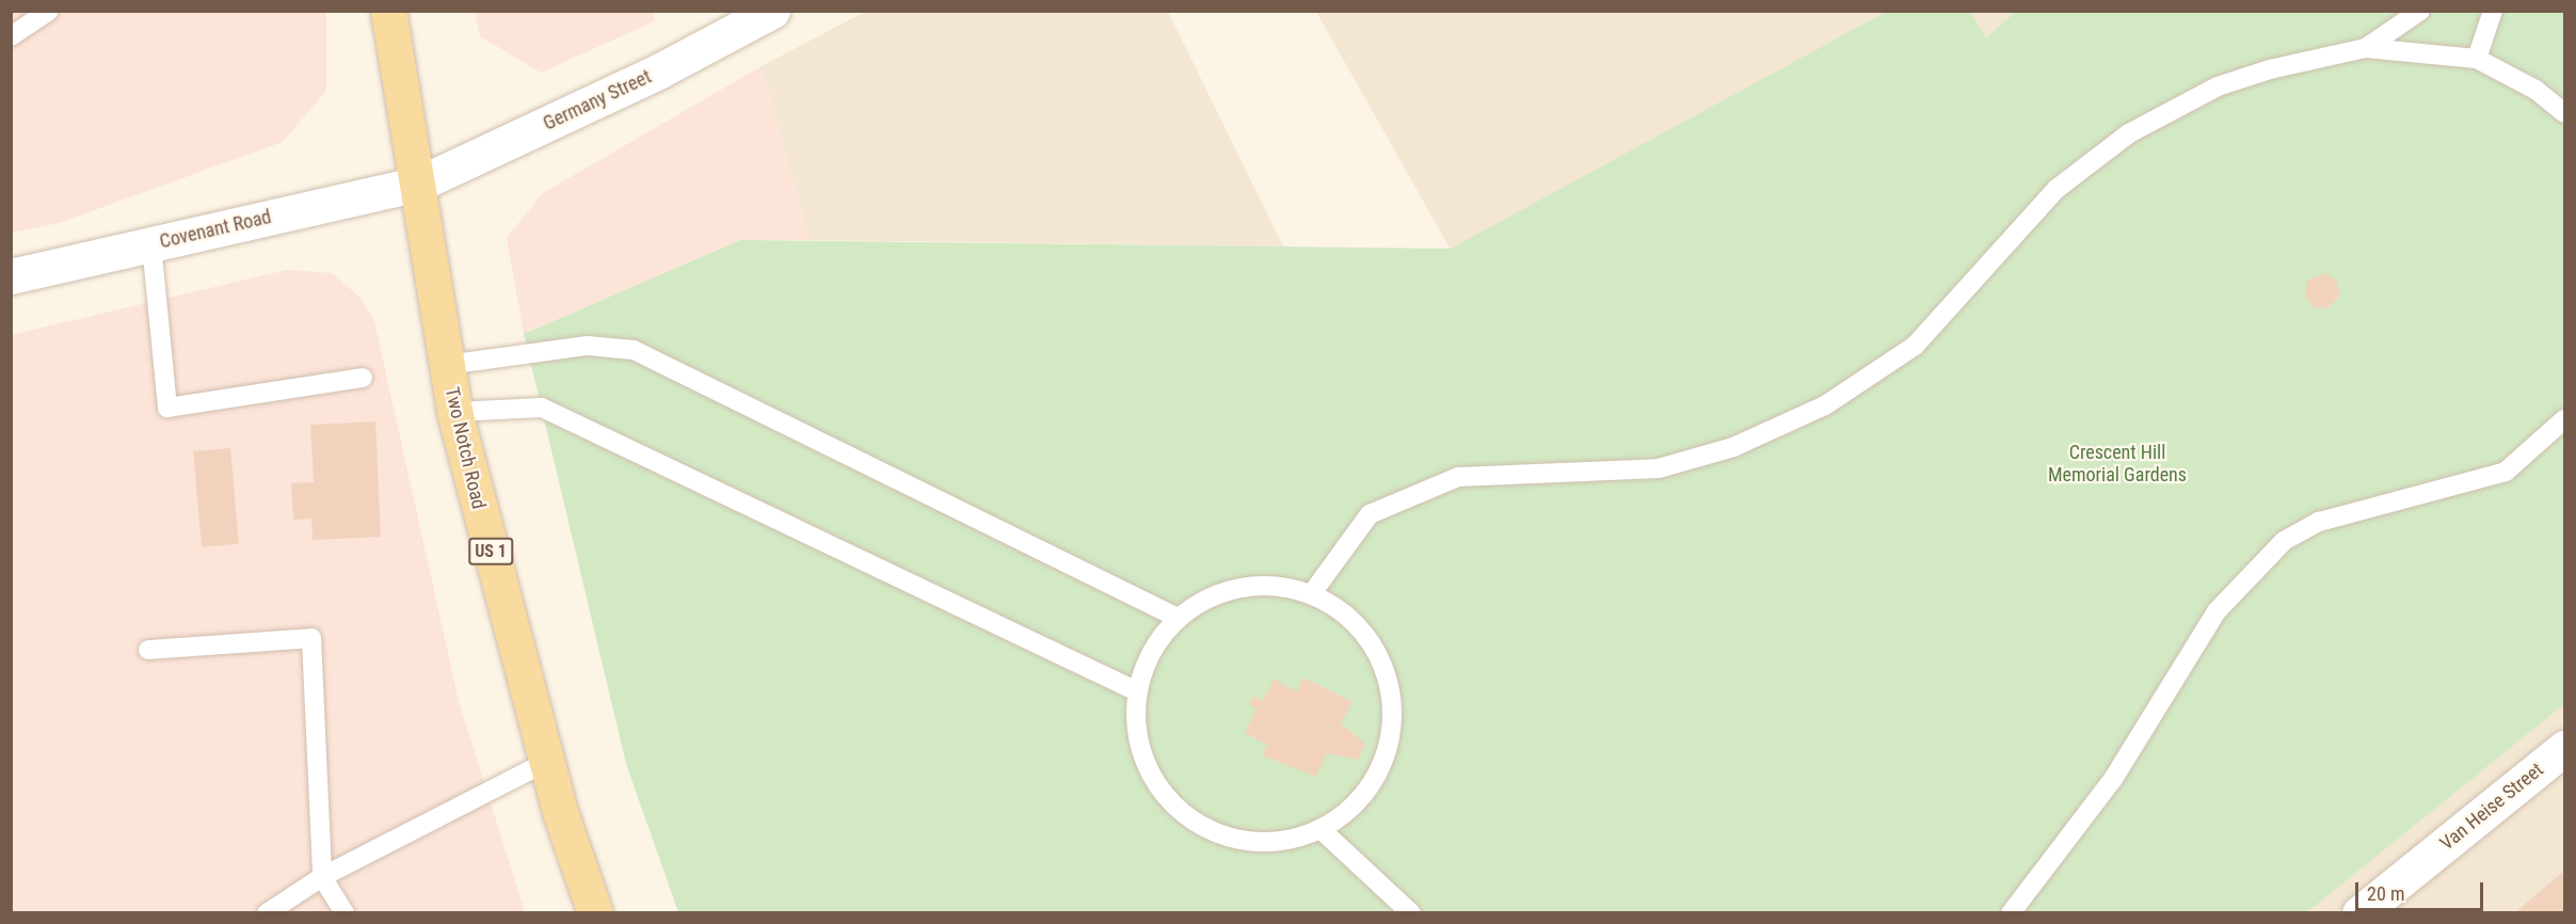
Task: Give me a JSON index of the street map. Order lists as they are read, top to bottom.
{
  "streets": {
    "main road": ["Two Notch Road", "US 1"],
    "street": ["Germany Street", "Covenant Road", "Van Heise Street"]
  },
  "crossings": [
    ["Germany Street", "Covenant Road"],
    ["Germany Street", "Two Notch Road"],
    ["Covenant Road", "Two Notch Road"]
  ],
  "parks": ["Crescent Hill Memorial Gardens"],
  "scale_bar": "20 m"
}
